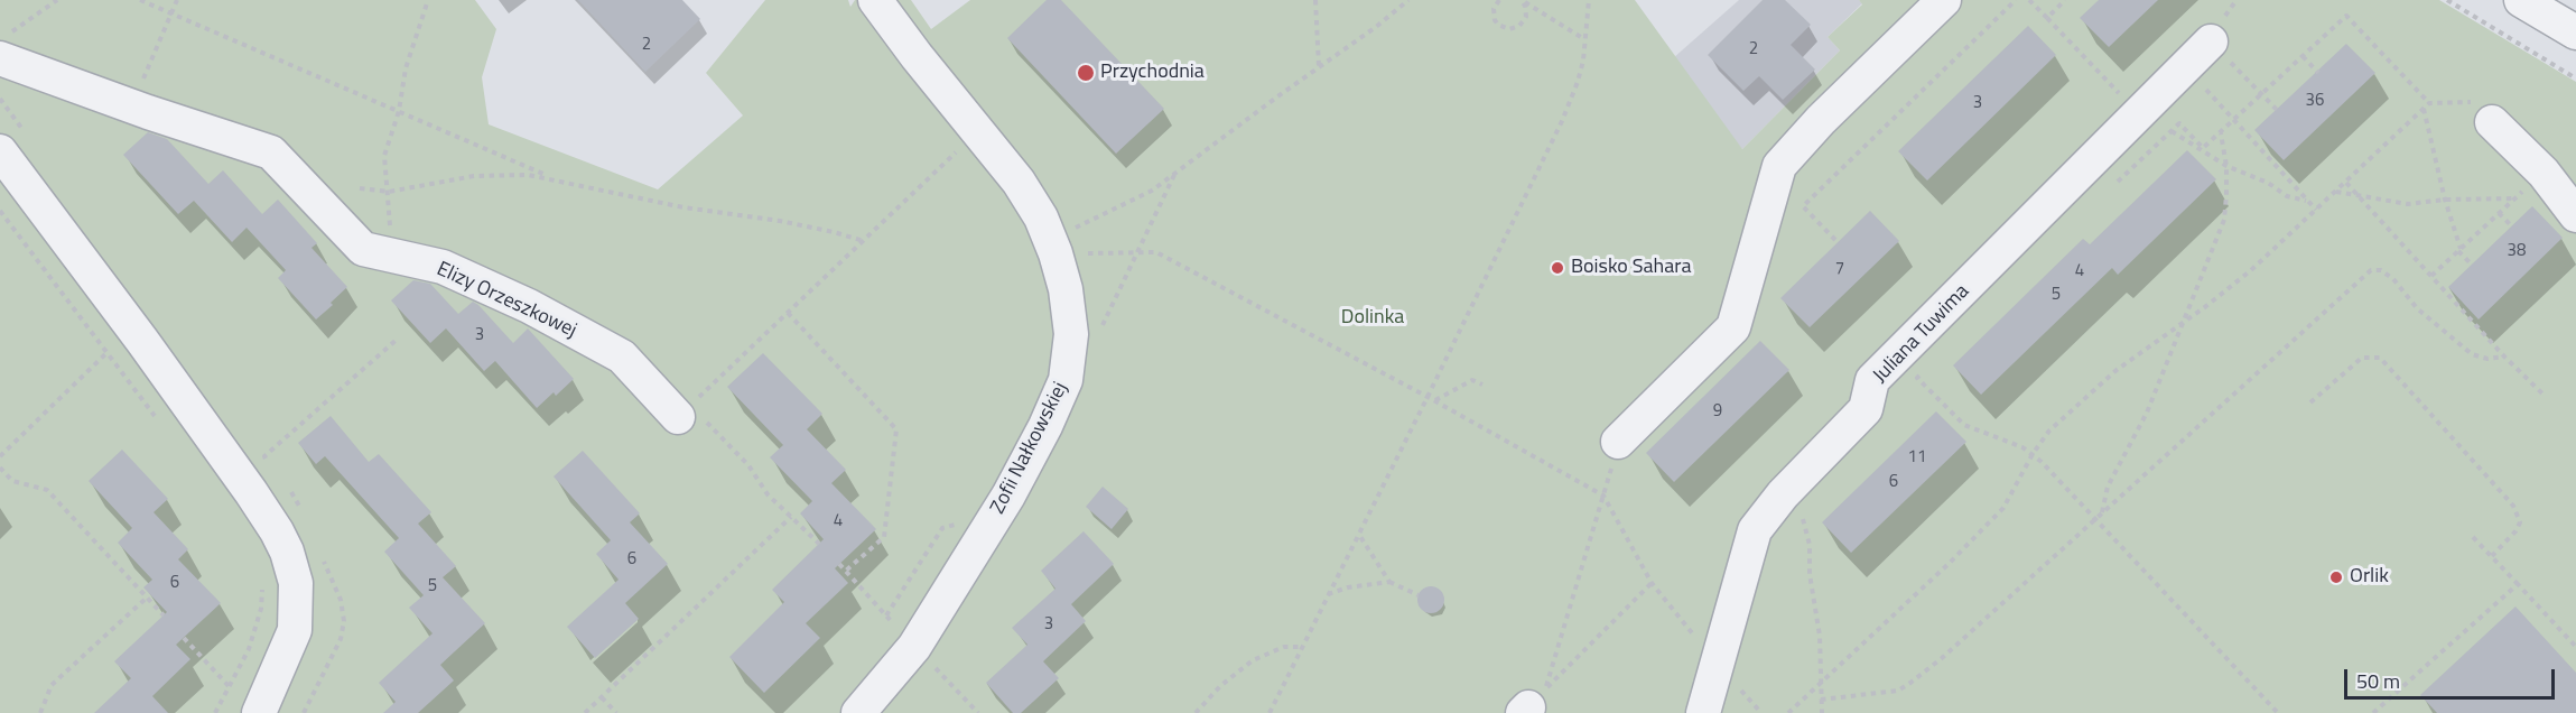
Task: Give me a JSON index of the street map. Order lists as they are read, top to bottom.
{
  "streets": {
    "street": ["Elizy Orzeszkowej", "Juliana Tuwima", "Zofii Nałkowskiej"]
  },
  "parks": ["Dolinka"],
  "places": ["Przychodnia", "Boisko Sahara", "Orlik"],
  "house_numbers": [
    "2",
    "2",
    "36",
    "3",
    "38",
    "7",
    "4",
    "5",
    "3",
    "9",
    "11",
    "6",
    "4",
    "6",
    "6",
    "5",
    "3"
  ],
  "scale_bar": "50 m"
}
